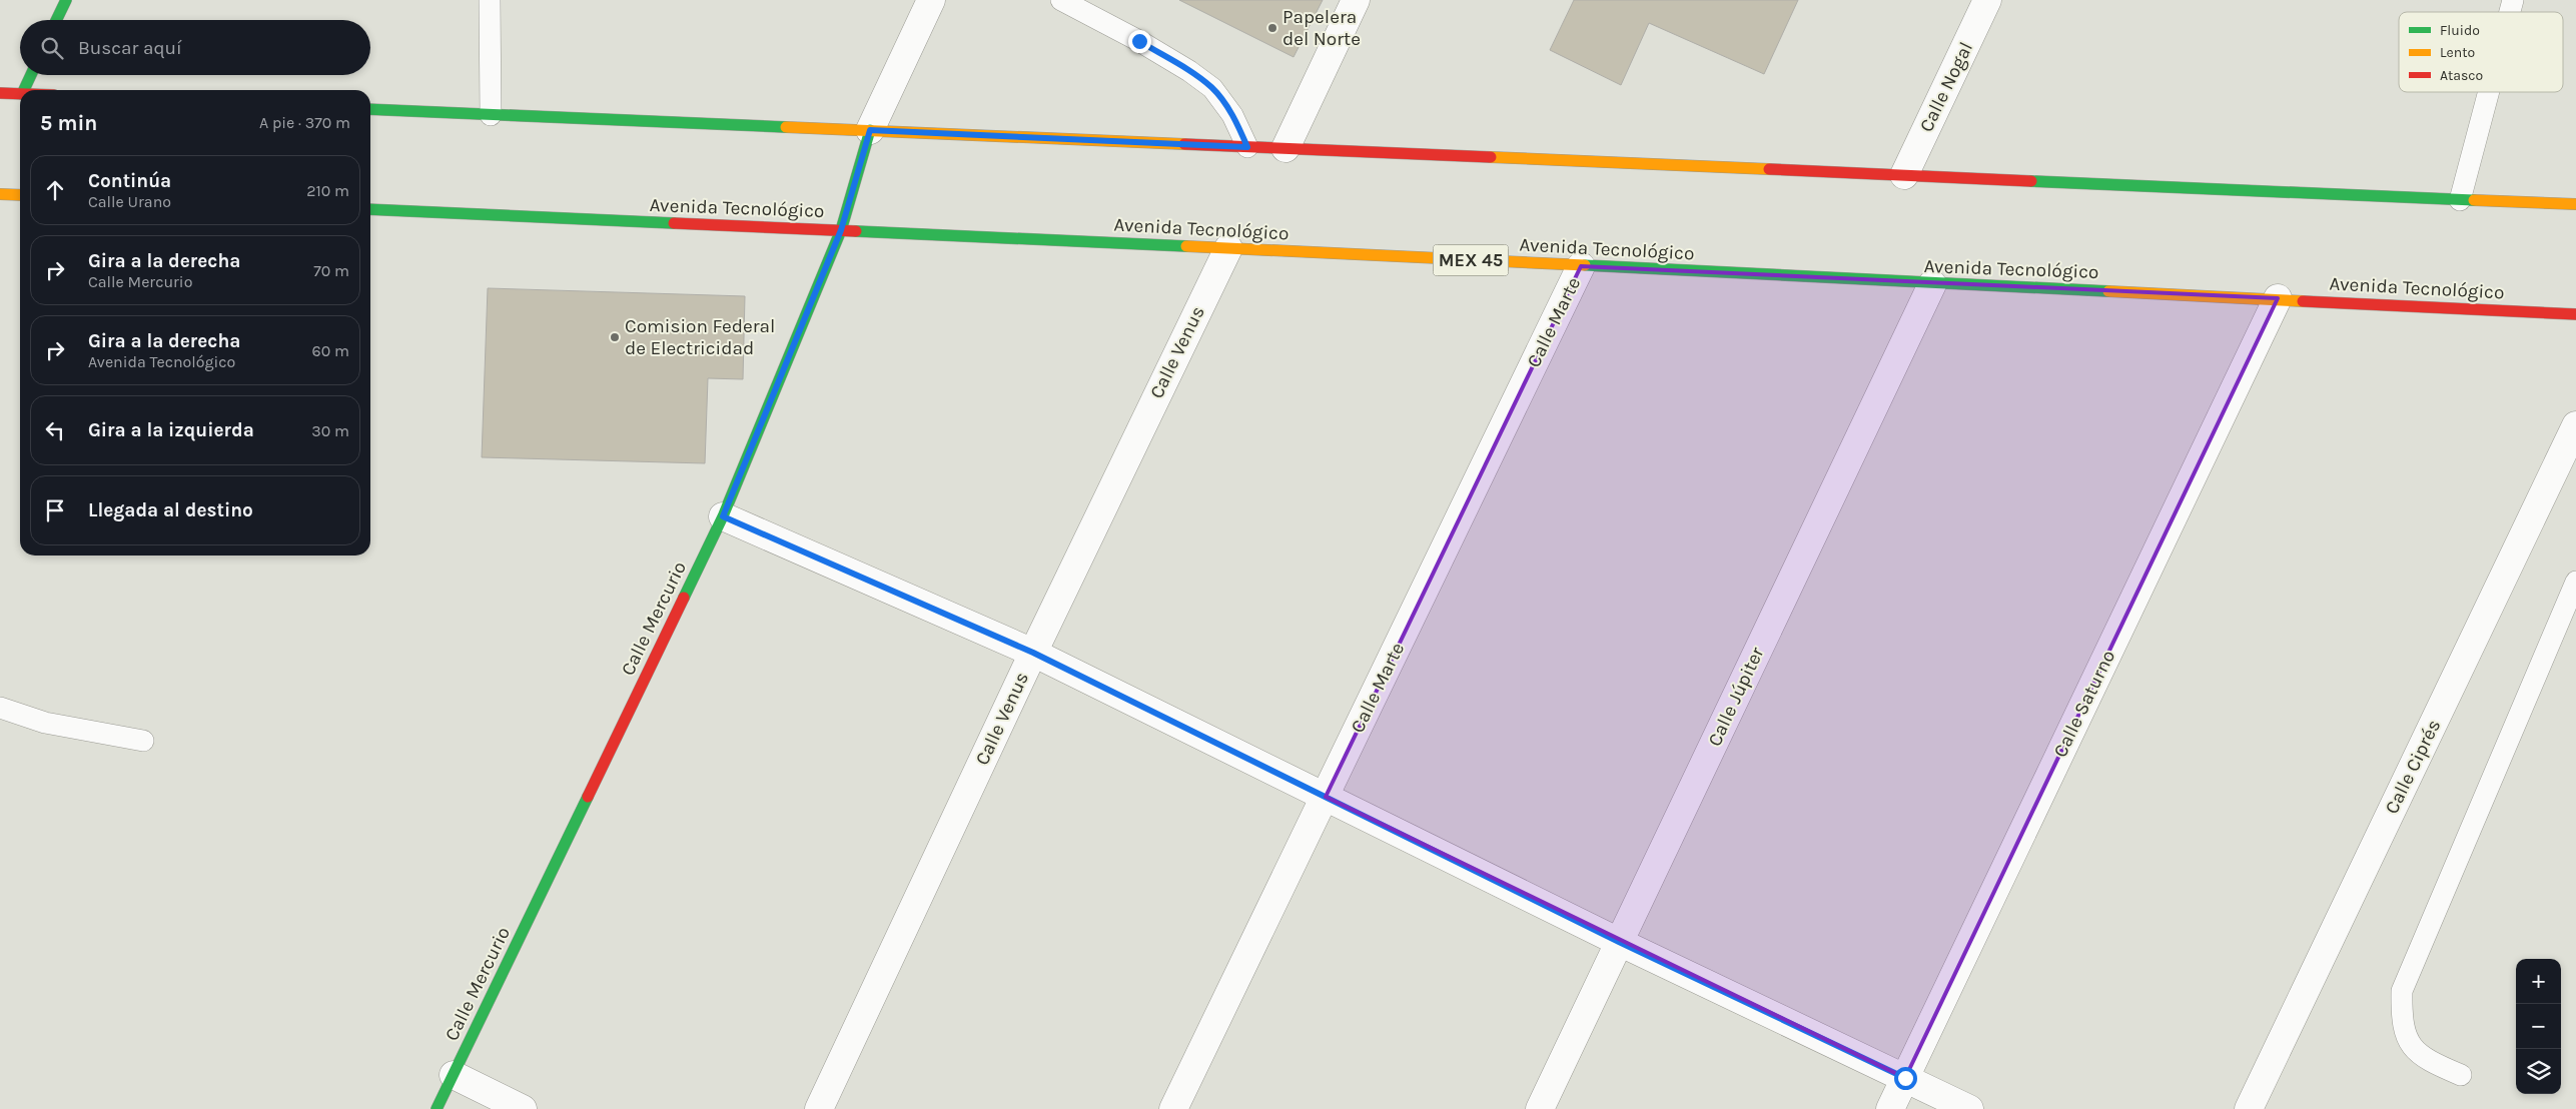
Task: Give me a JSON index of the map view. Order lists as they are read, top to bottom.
{
  "streets": {
    "main road": ["Avenida Tecnológico", "MEX 45", "Calle Mercurio"],
    "street": [
      "Calle Nogal",
      "Calle Marte",
      "Calle Venus",
      "Calle Júpiter",
      "Calle Saturno",
      "Calle Ciprés"
    ]
  },
  "crossings": [
    ["Avenida Tecnológico", "Calle Marte"],
    ["Avenida Tecnológico", "Calle Venus"],
    ["Avenida Tecnológico", "Calle Mercurio"],
    ["Avenida Tecnológico", "Calle Júpiter"],
    ["Avenida Tecnológico", "Calle Saturno"]
  ],
  "places": ["Papelera del Norte", "Comision Federal de Electricidad"],
  "legend": ["Fluido", "Lento", "Atasco"],
  "page": {
    "search": "Buscar aquí",
    "heading": ["5 min", "A pie · 370 m"],
    "list": [
      ["Continúa", "Calle Urano", "210 m"],
      ["Gira a la derecha", "Calle Mercurio", "70 m"],
      ["Gira a la derecha", "Avenida Tecnológico", "60 m"],
      ["Gira a la izquierda", "30 m"],
      "Llegada al destino"
    ],
    "map_buttons": ["+", "−"]
  }
}
